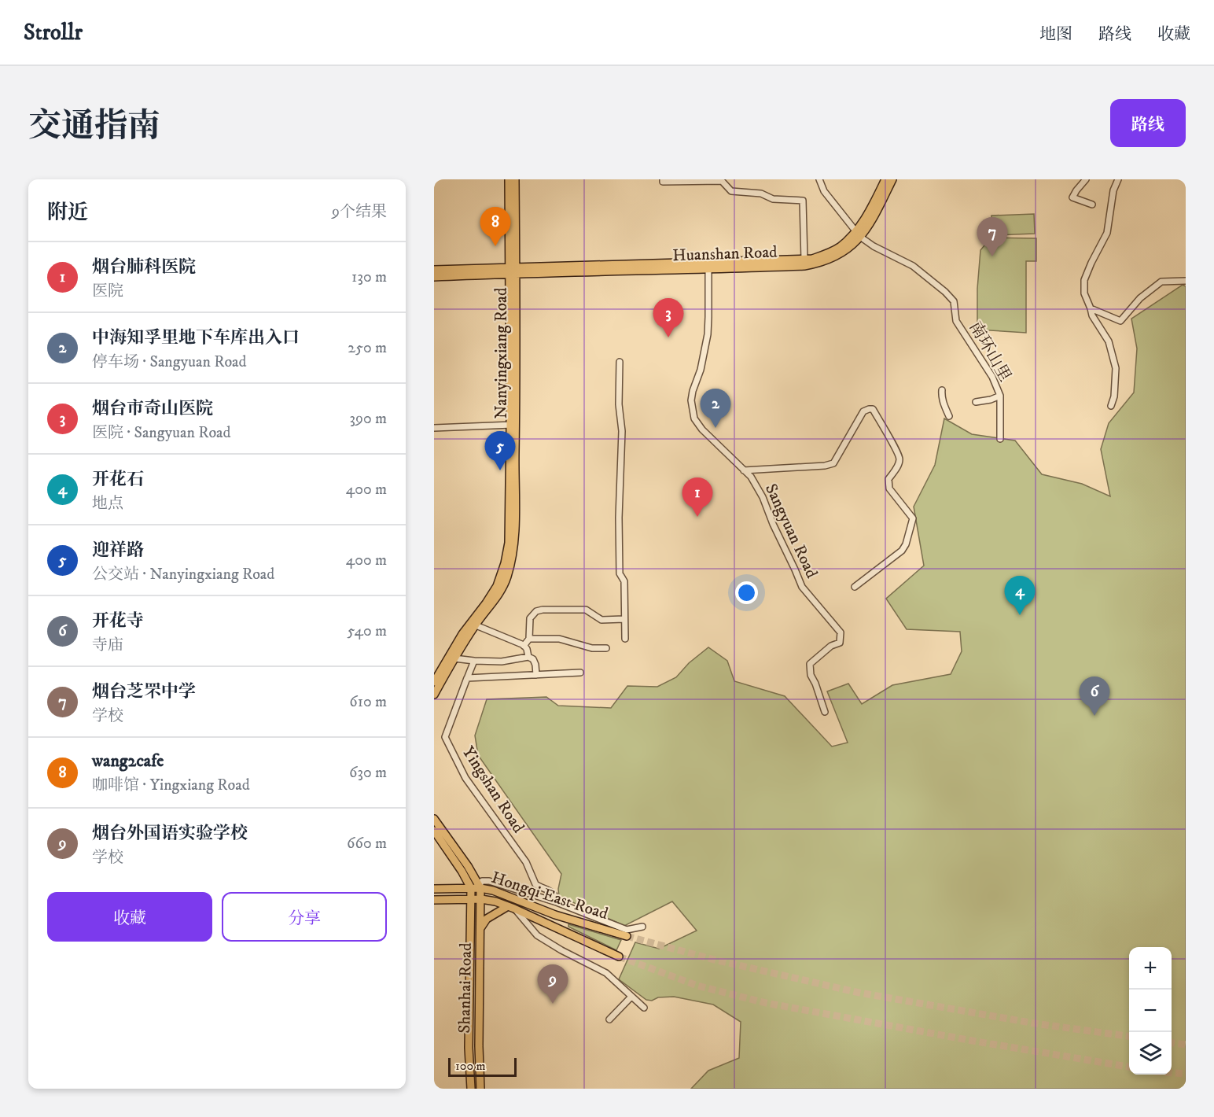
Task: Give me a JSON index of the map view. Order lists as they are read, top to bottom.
{
  "streets": {
    "main road": [
      "Huanshan Road",
      "Nanyingxiang Road",
      "Hongqi East Road",
      "Shanhai Road"
    ],
    "street": ["南环山里", "Sangyuan Road", "Yingshan Road"]
  },
  "crossings": [
    ["Huanshan Road", "南环山里"],
    ["Huanshan Road", "Nanyingxiang Road"],
    ["Huanshan Road", "Sangyuan Road"],
    ["Hongqi East Road", "Shanhai Road"]
  ],
  "scale_bar": "100 m",
  "page": {
    "header": "Strollr",
    "nav": ["地图", "路线", "收藏"],
    "title": "交通指南",
    "buttons": [
      "路线",
      ["收藏", "分享"]
    ],
    "heading": ["附近", "9个结果"],
    "pins": [
      "8",
      "7",
      "3",
      "2",
      "5",
      "1",
      "4",
      "6",
      "9"
    ],
    "list": [
      {
        "mark": "1",
        "name": "烟台肺科医院",
        "note": "医院",
        "value": "130 m"
      },
      {
        "mark": "2",
        "name": "中海知孚里地下车库出入口",
        "note": "停车场 · Sangyuan Road",
        "value": "250 m"
      },
      {
        "mark": "3",
        "name": "烟台市奇山医院",
        "note": "医院 · Sangyuan Road",
        "value": "390 m"
      },
      {
        "mark": "4",
        "name": "开花石",
        "note": "地点",
        "value": "400 m"
      },
      {
        "mark": "5",
        "name": "迎祥路",
        "note": "公交站 · Nanyingxiang Road",
        "value": "400 m"
      },
      {
        "mark": "6",
        "name": "开花寺",
        "note": "寺庙",
        "value": "540 m"
      },
      {
        "mark": "7",
        "name": "烟台芝罘中学",
        "note": "学校",
        "value": "610 m"
      },
      {
        "mark": "8",
        "name": "wang2cafe",
        "note": "咖啡馆 · Yingxiang Road",
        "value": "630 m"
      },
      {
        "mark": "9",
        "name": "烟台外国语实验学校",
        "note": "学校",
        "value": "660 m"
      }
    ],
    "map_buttons": ["+", "−"],
    "scale": "100 m"
  }
}
